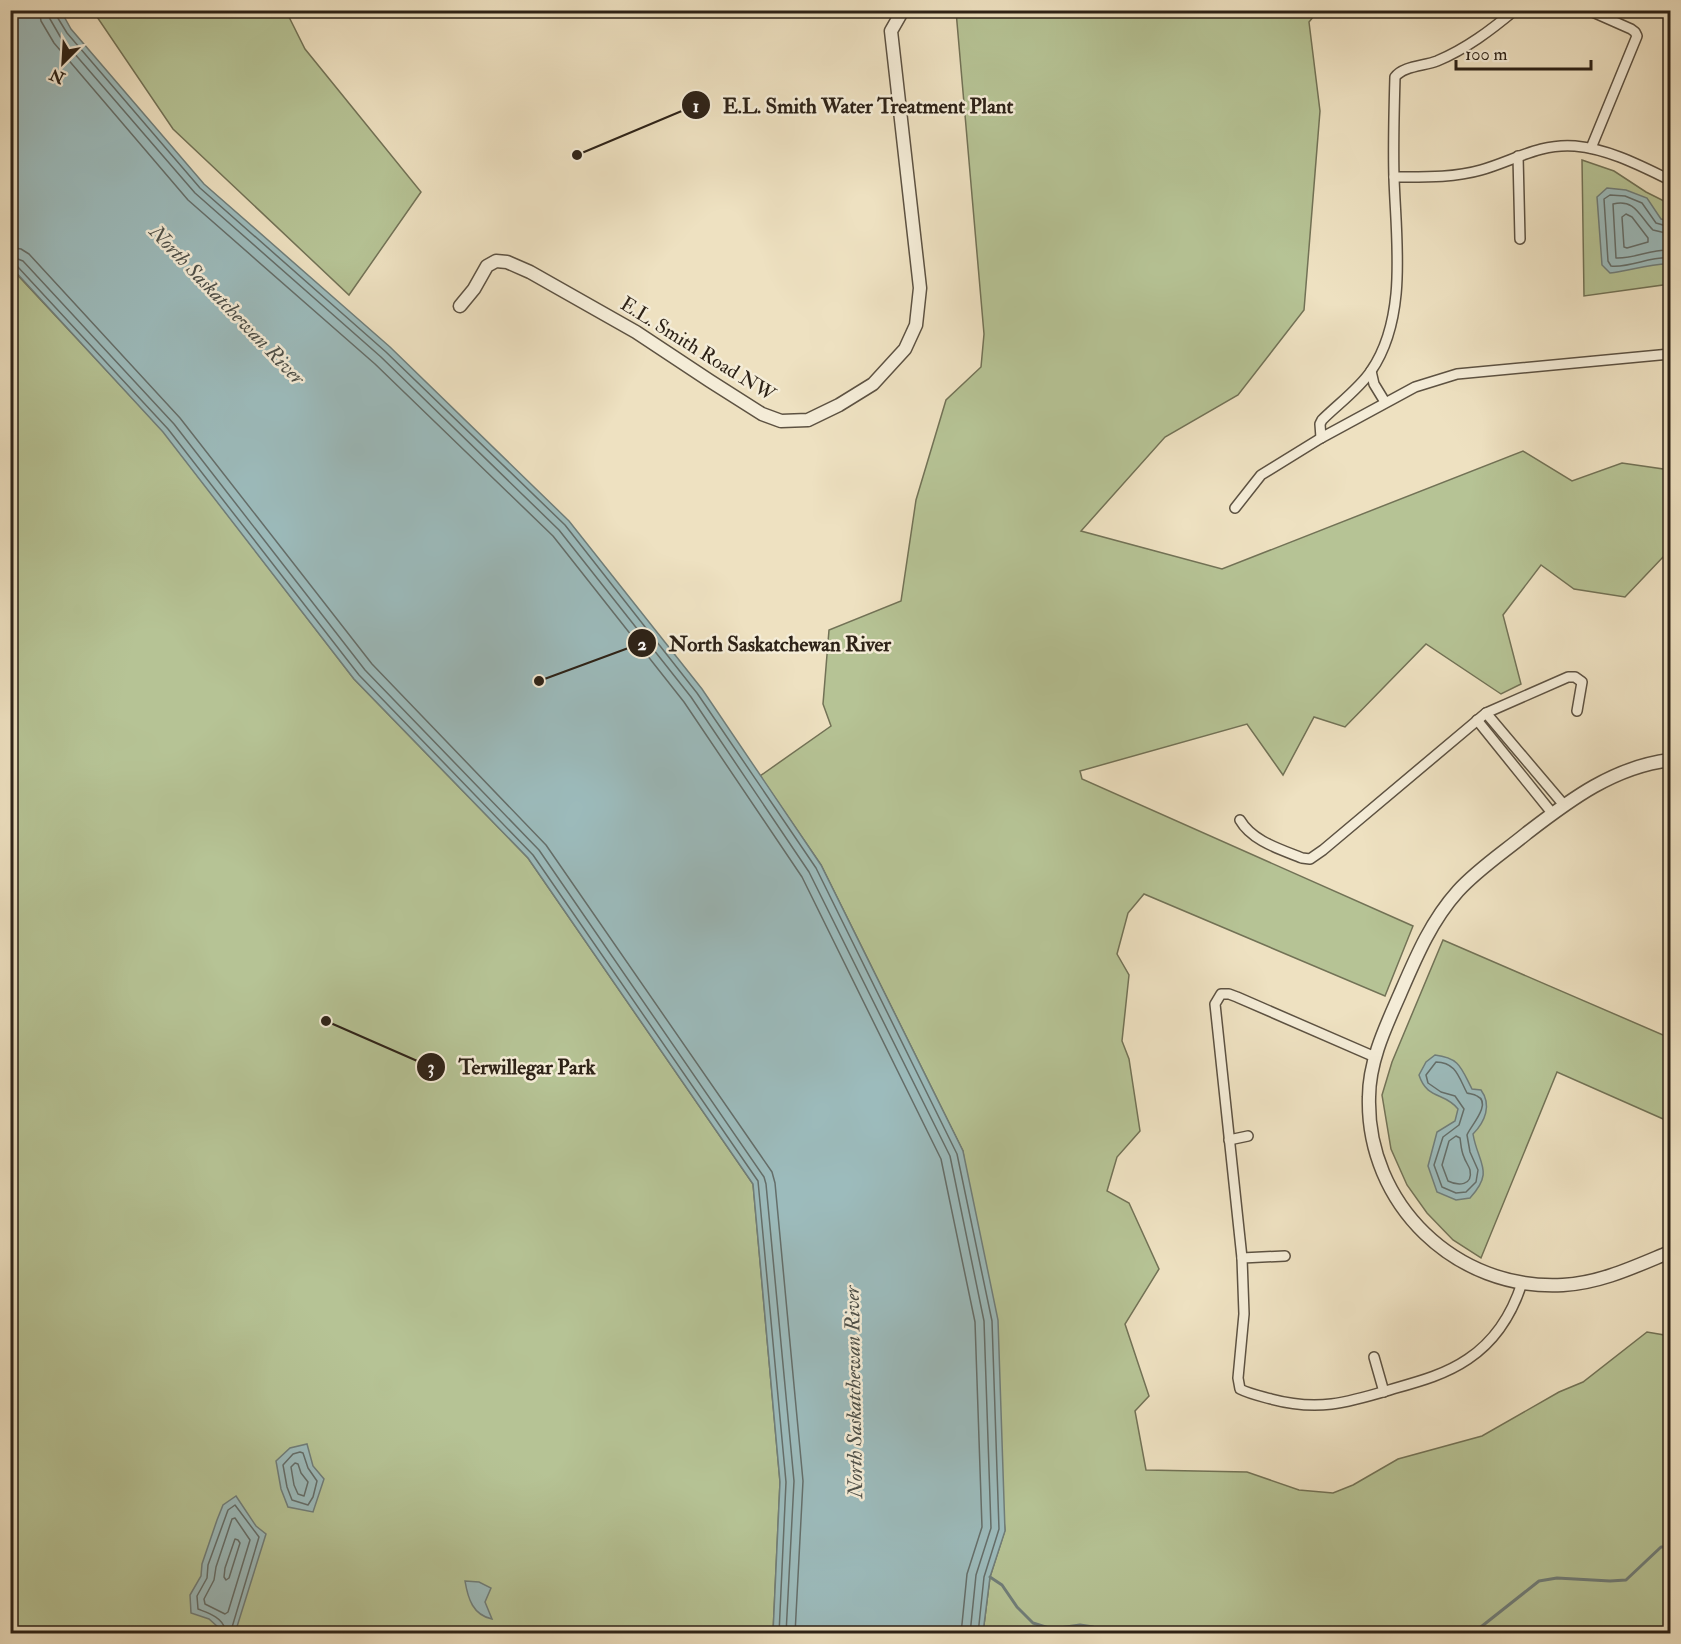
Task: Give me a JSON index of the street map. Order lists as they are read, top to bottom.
{
  "streets": {
    "street": ["E.L. Smith Road NW"]
  },
  "water": ["North Saskatchewan River"],
  "places": ["E.L. Smith Water Treatment Plant", "North Saskatchewan River", "Terwillegar Park"],
  "scale_bar": "100 m",
  "north": "bottom left"
}
